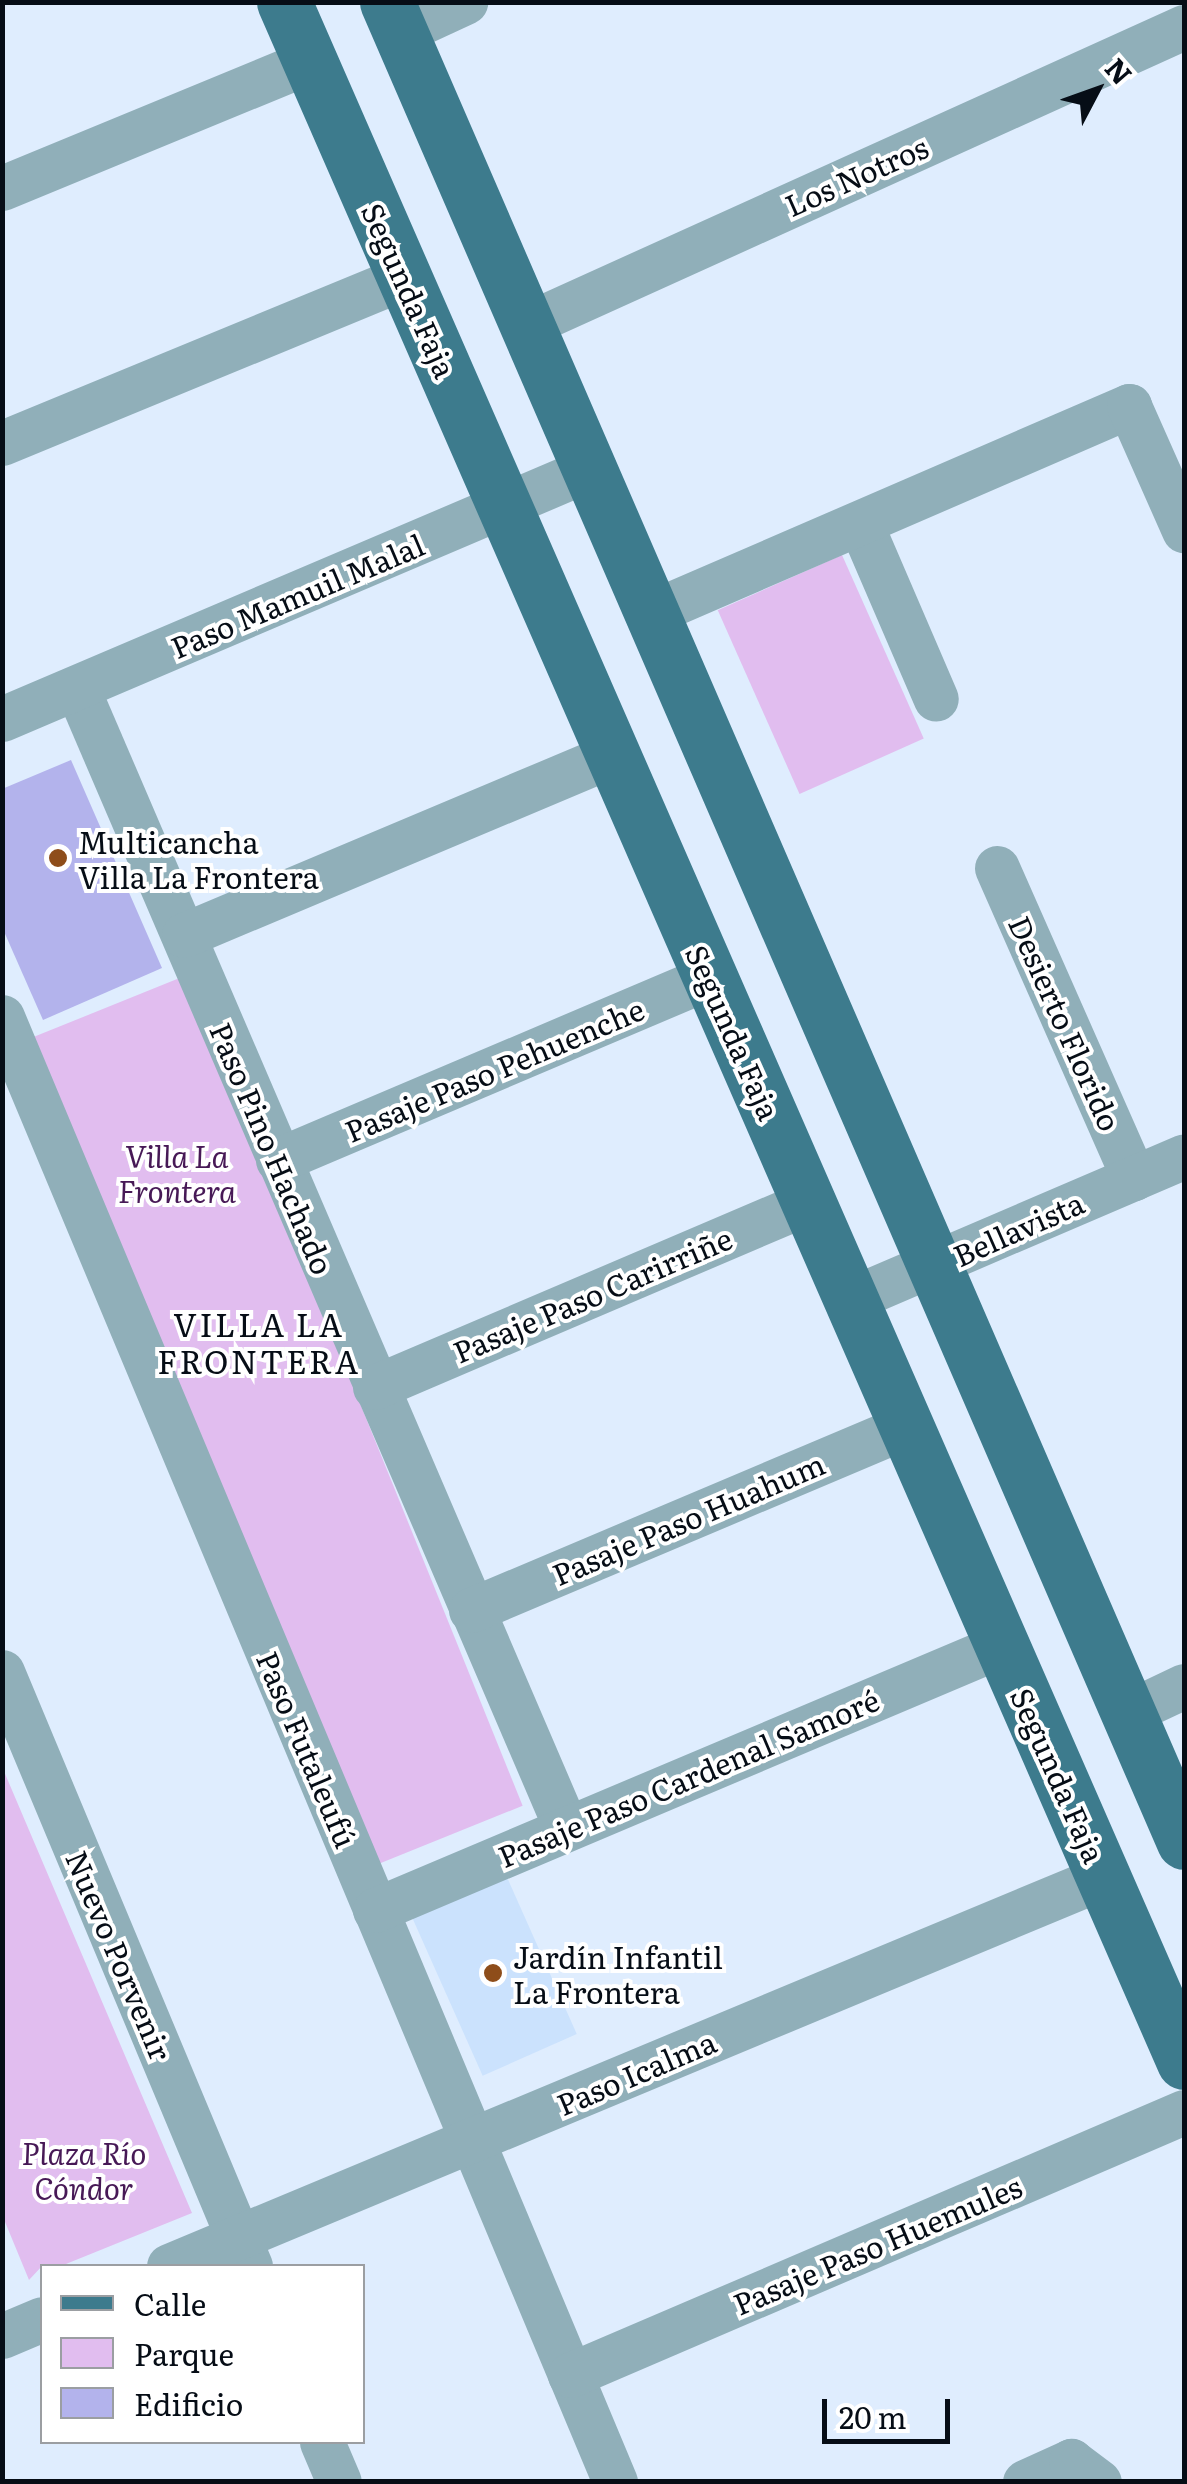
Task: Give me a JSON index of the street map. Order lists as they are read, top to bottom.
{
  "streets": {
    "main road": ["Segunda Faja"],
    "street": [
      "Los Notros",
      "Paso Mamuil Malal",
      "Desierto Florido",
      "Pasaje Paso Pehuenche",
      "Paso Pino Hachado",
      "Bellavista",
      "Pasaje Paso Carirriñe",
      "Pasaje Paso Huahum",
      "Paso Futaleufú",
      "Pasaje Paso Cardenal Samoré",
      "Nuevo Porvenir",
      "Paso Icalma",
      "Pasaje Paso Huemules"
    ]
  },
  "crossings": [
    ["Segunda Faja", "Paso Mamuil Malal"],
    ["Segunda Faja", "Pasaje Paso Pehuenche"],
    ["Segunda Faja", "Bellavista"],
    ["Segunda Faja", "Pasaje Paso Carirriñe"],
    ["Segunda Faja", "Pasaje Paso Huahum"],
    ["Segunda Faja", "Pasaje Paso Cardenal Samoré"],
    ["Segunda Faja", "Paso Icalma"],
    ["Paso Mamuil Malal", "Paso Pino Hachado"],
    ["Desierto Florido", "Bellavista"],
    ["Pasaje Paso Pehuenche", "Paso Pino Hachado"],
    ["Paso Pino Hachado", "Pasaje Paso Carirriñe"],
    ["Paso Pino Hachado", "Pasaje Paso Huahum"],
    ["Paso Pino Hachado", "Pasaje Paso Cardenal Samoré"],
    ["Paso Futaleufú", "Pasaje Paso Cardenal Samoré"],
    ["Paso Futaleufú", "Paso Icalma"],
    ["Paso Futaleufú", "Pasaje Paso Huemules"],
    ["Nuevo Porvenir", "Paso Icalma"]
  ],
  "districts": ["VILLA LA FRONTERA"],
  "parks": ["Villa La Frontera", "Plaza Río Cóndor"],
  "places": ["Multicancha Villa La Frontera", "Jardín Infantil La Frontera"],
  "legend": ["Calle", "Parque", "Edificio"],
  "scale_bar": "20 m",
  "north": "top right"
}
